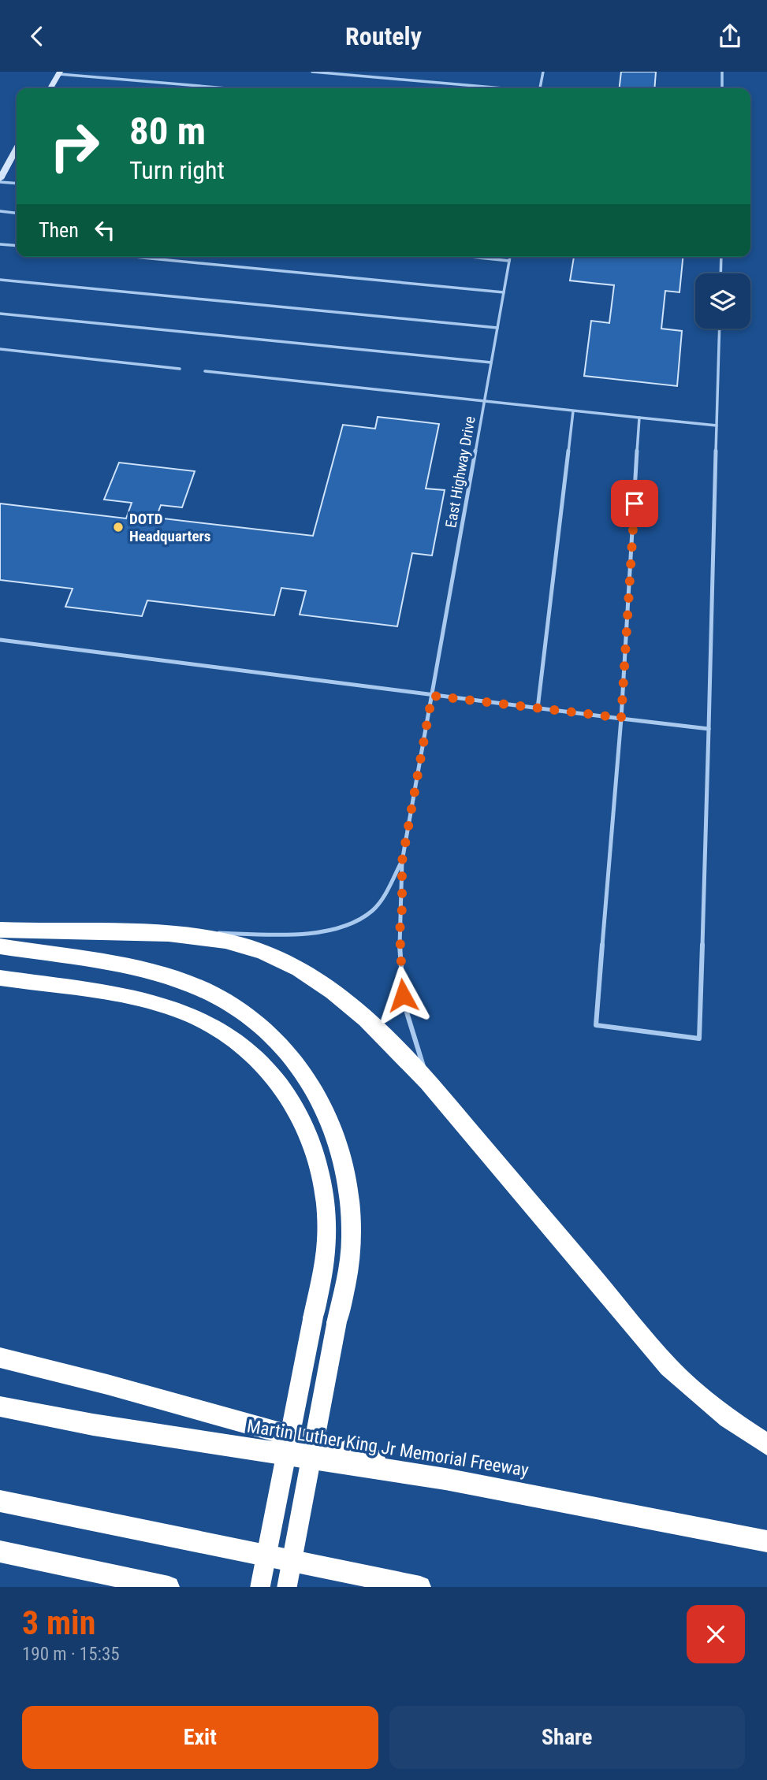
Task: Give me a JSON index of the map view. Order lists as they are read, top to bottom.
{
  "streets": {
    "highway": ["Martin Luther King Jr Memorial Freeway"],
    "lane": ["East Highway Drive"]
  },
  "places": ["DOTD Headquarters"],
  "page": {
    "header": "Routely",
    "turn": ["80 m", "Turn right"],
    "then": "Then",
    "heading": ["3 min", "190 m · 15:35"],
    "buttons": ["Exit", "Share"]
  }
}
